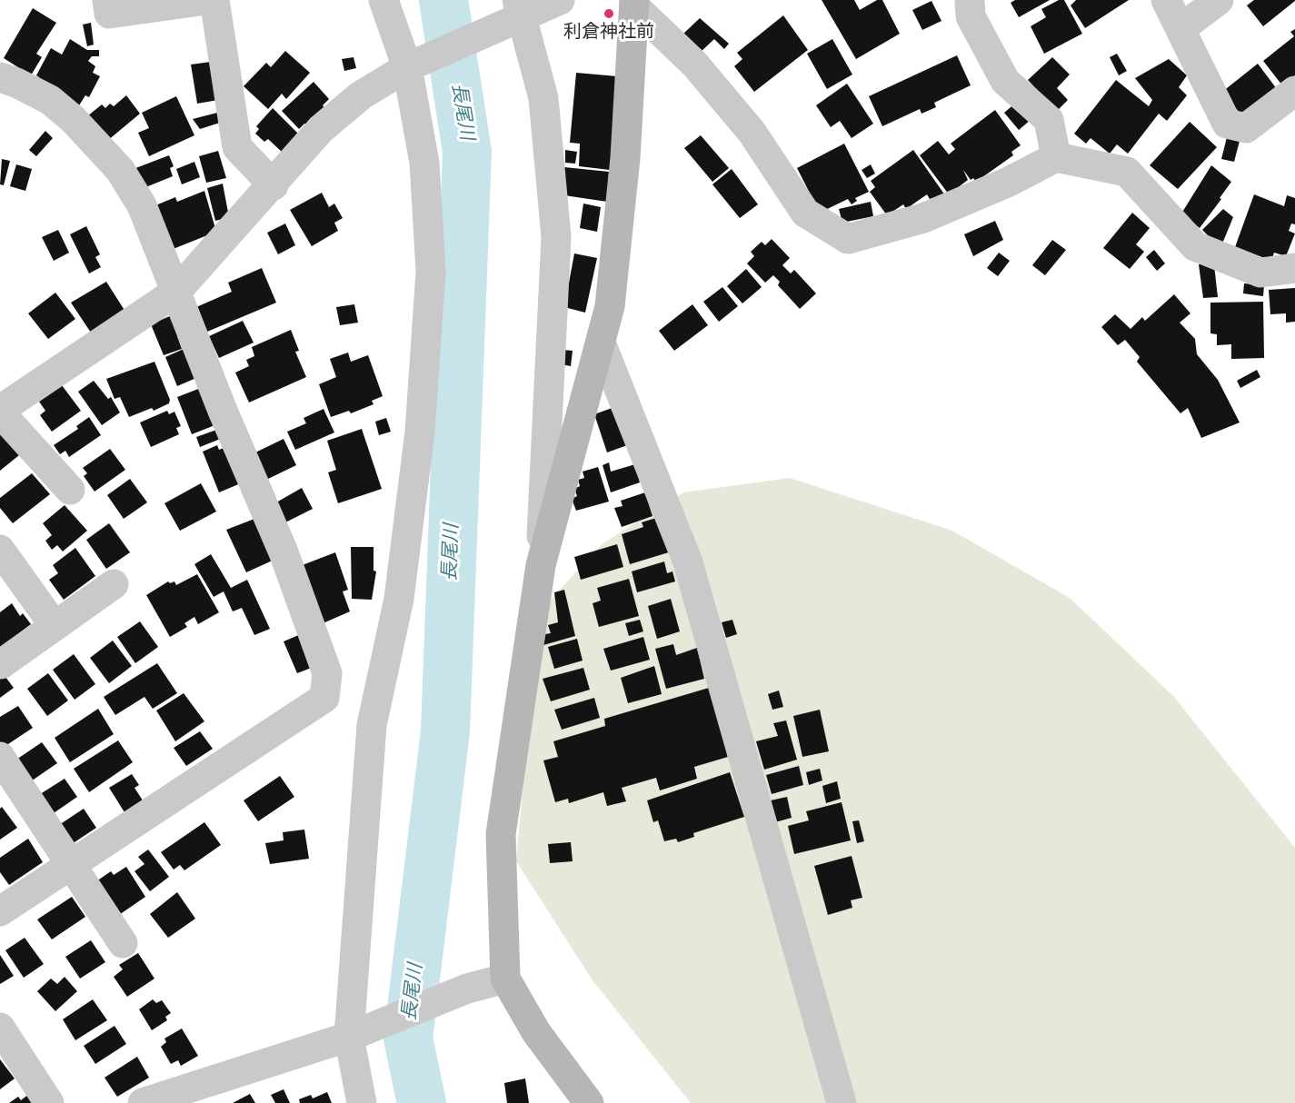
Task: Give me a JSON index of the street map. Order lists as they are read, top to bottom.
{
  "water": ["長尾川"],
  "places": ["利倉神社前"]
}
